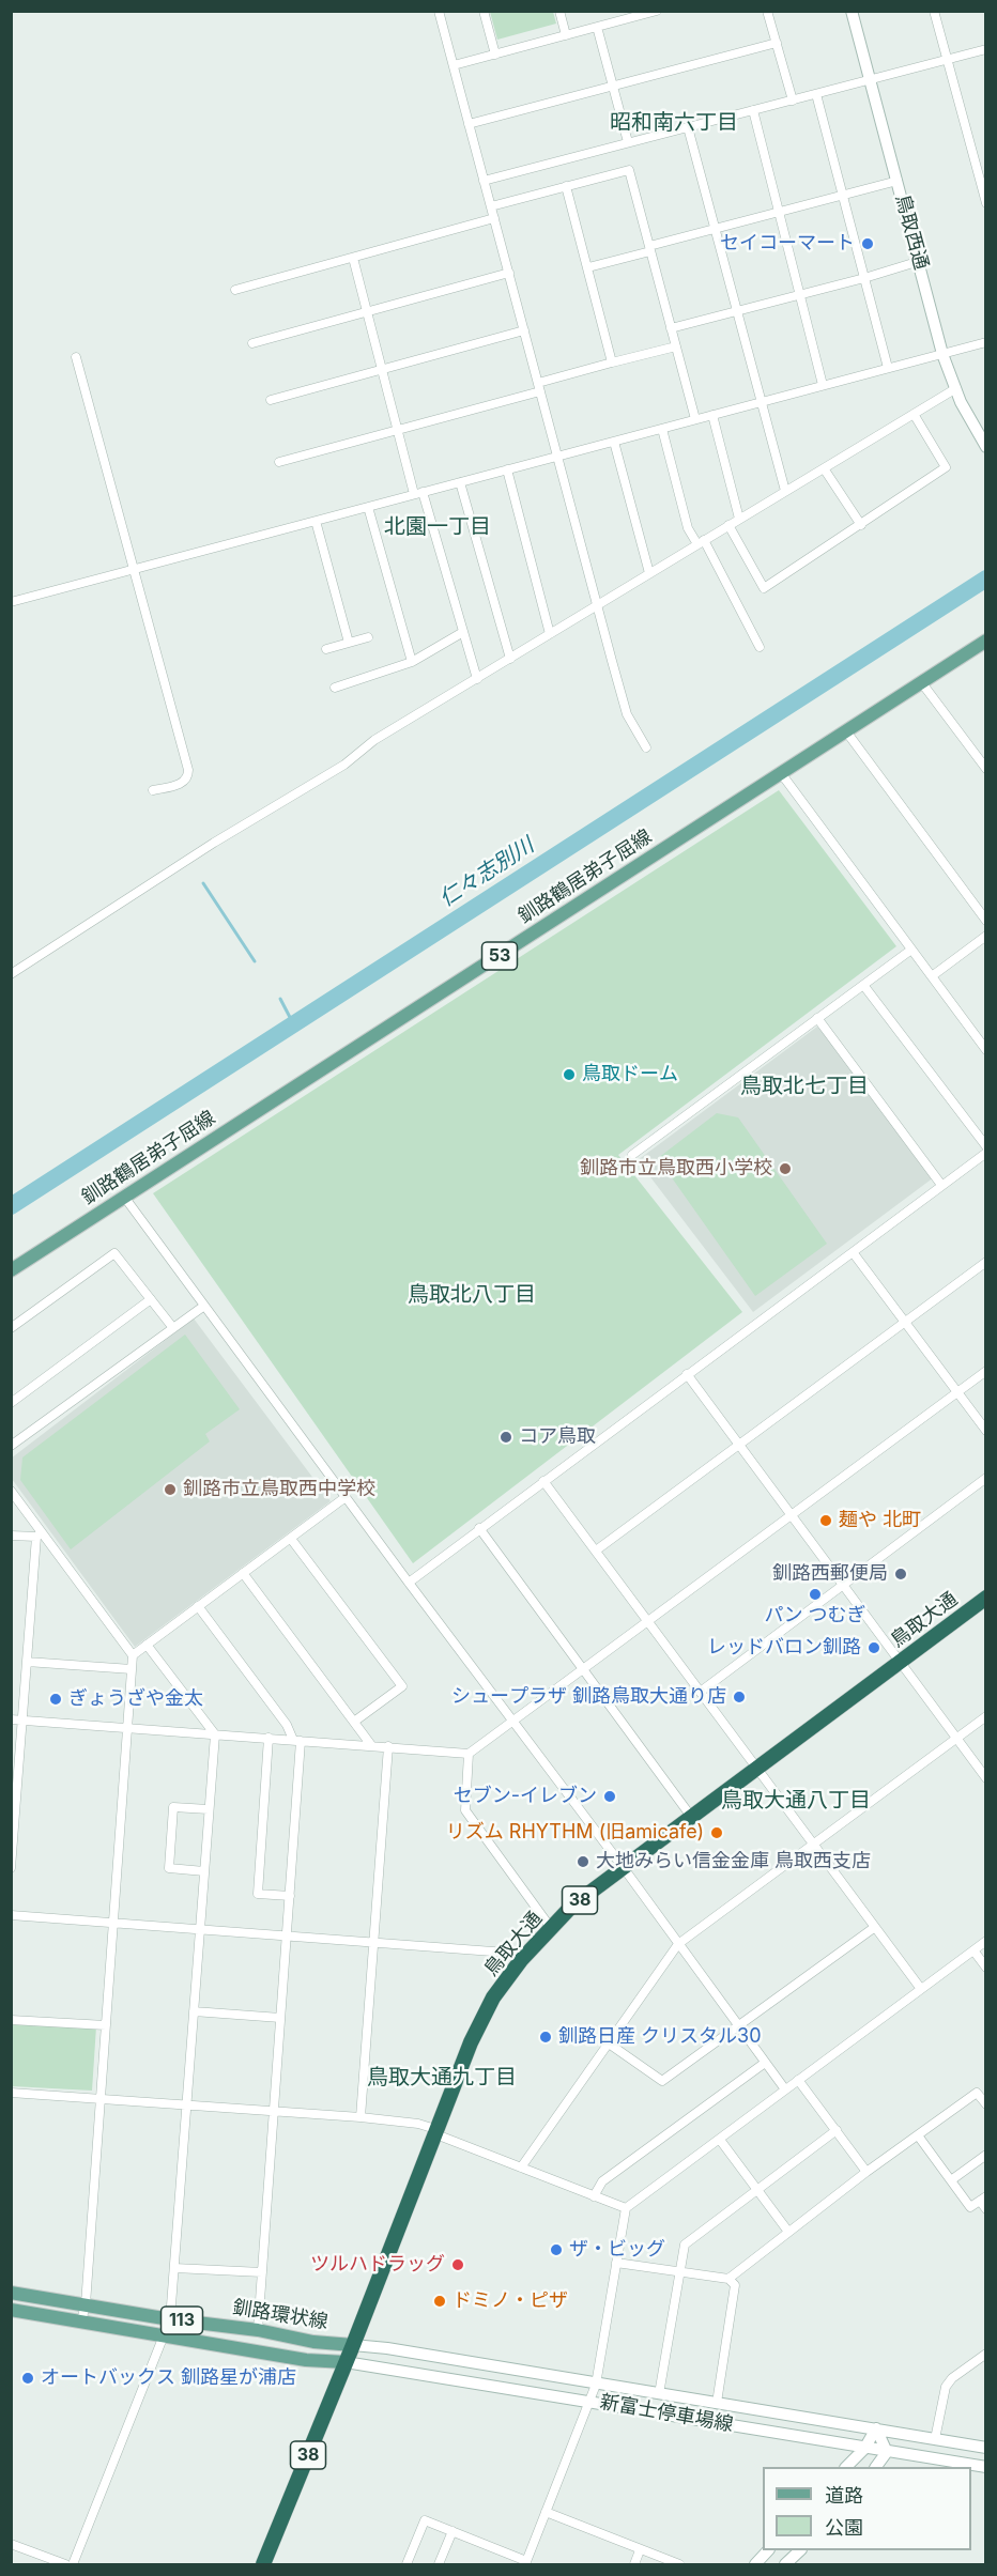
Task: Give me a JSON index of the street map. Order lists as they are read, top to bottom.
{
  "streets": {
    "highway": ["鳥取大通", "38"],
    "main road": [
      "鳥取西通",
      "釧路鶴居弟子屈線",
      "53",
      "釧路環状線",
      "113",
      "新富士停車場線"
    ]
  },
  "crossings": [
    ["鳥取大通", "38"],
    ["鳥取大通", "釧路環状線"],
    ["鳥取大通", "新富士停車場線"],
    ["38", "釧路環状線"],
    ["38", "新富士停車場線"],
    ["釧路環状線", "新富士停車場線"]
  ],
  "districts": [
    "昭和南六丁目",
    "北園一丁目",
    "鳥取北七丁目",
    "鳥取北八丁目",
    "鳥取大通八丁目",
    "鳥取大通九丁目"
  ],
  "water": ["仁々志別川"],
  "places": [
    "セイコーマート",
    "鳥取ドーム",
    "釧路市立鳥取西小学校",
    "コア鳥取",
    "釧路市立鳥取西中学校",
    "麺や 北町",
    "釧路西郵便局",
    "パン つむぎ",
    "レッドバロン釧路",
    "シュープラザ 釧路鳥取大通り店",
    "ぎょうざや金太",
    "セブン-イレブン",
    "リズム RHYTHM (旧amicafe)",
    "大地みらい信金金庫 鳥取西支店",
    "釧路日産 クリスタル30",
    "ザ・ビッグ",
    "ツルハドラッグ",
    "ドミノ・ピザ",
    "オートバックス 釧路星が浦店"
  ],
  "legend": ["道路", "公園"]
}
